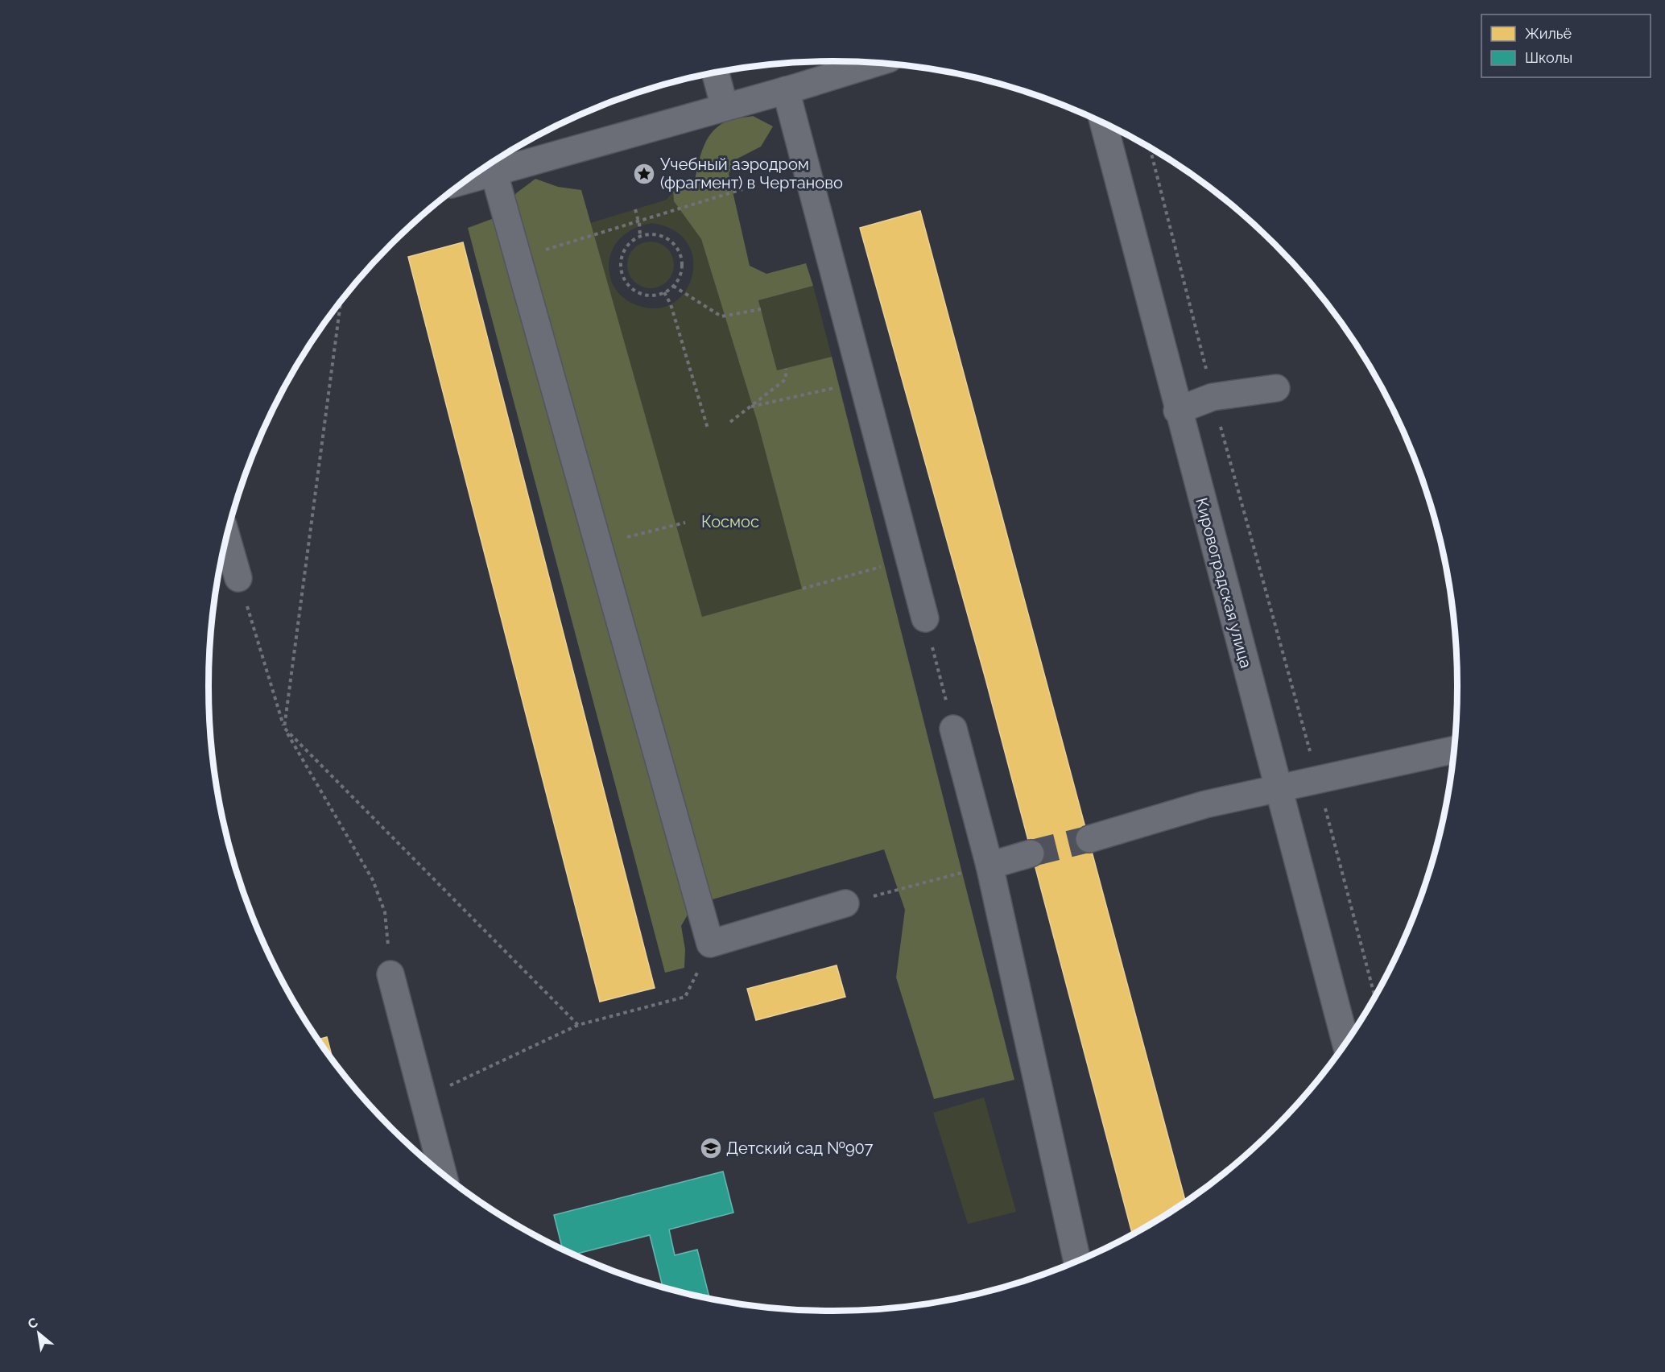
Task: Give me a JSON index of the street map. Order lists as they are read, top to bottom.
{
  "streets": {
    "street": ["Кировоградская улица"]
  },
  "parks": ["Космос"],
  "places": {
    "place": ["Учебный аэродром (фрагмент) в Чертаново"],
    "school or university": ["Детский сад №907"]
  },
  "legend": ["Жильё", "Школы"],
  "north": "top left"
}
